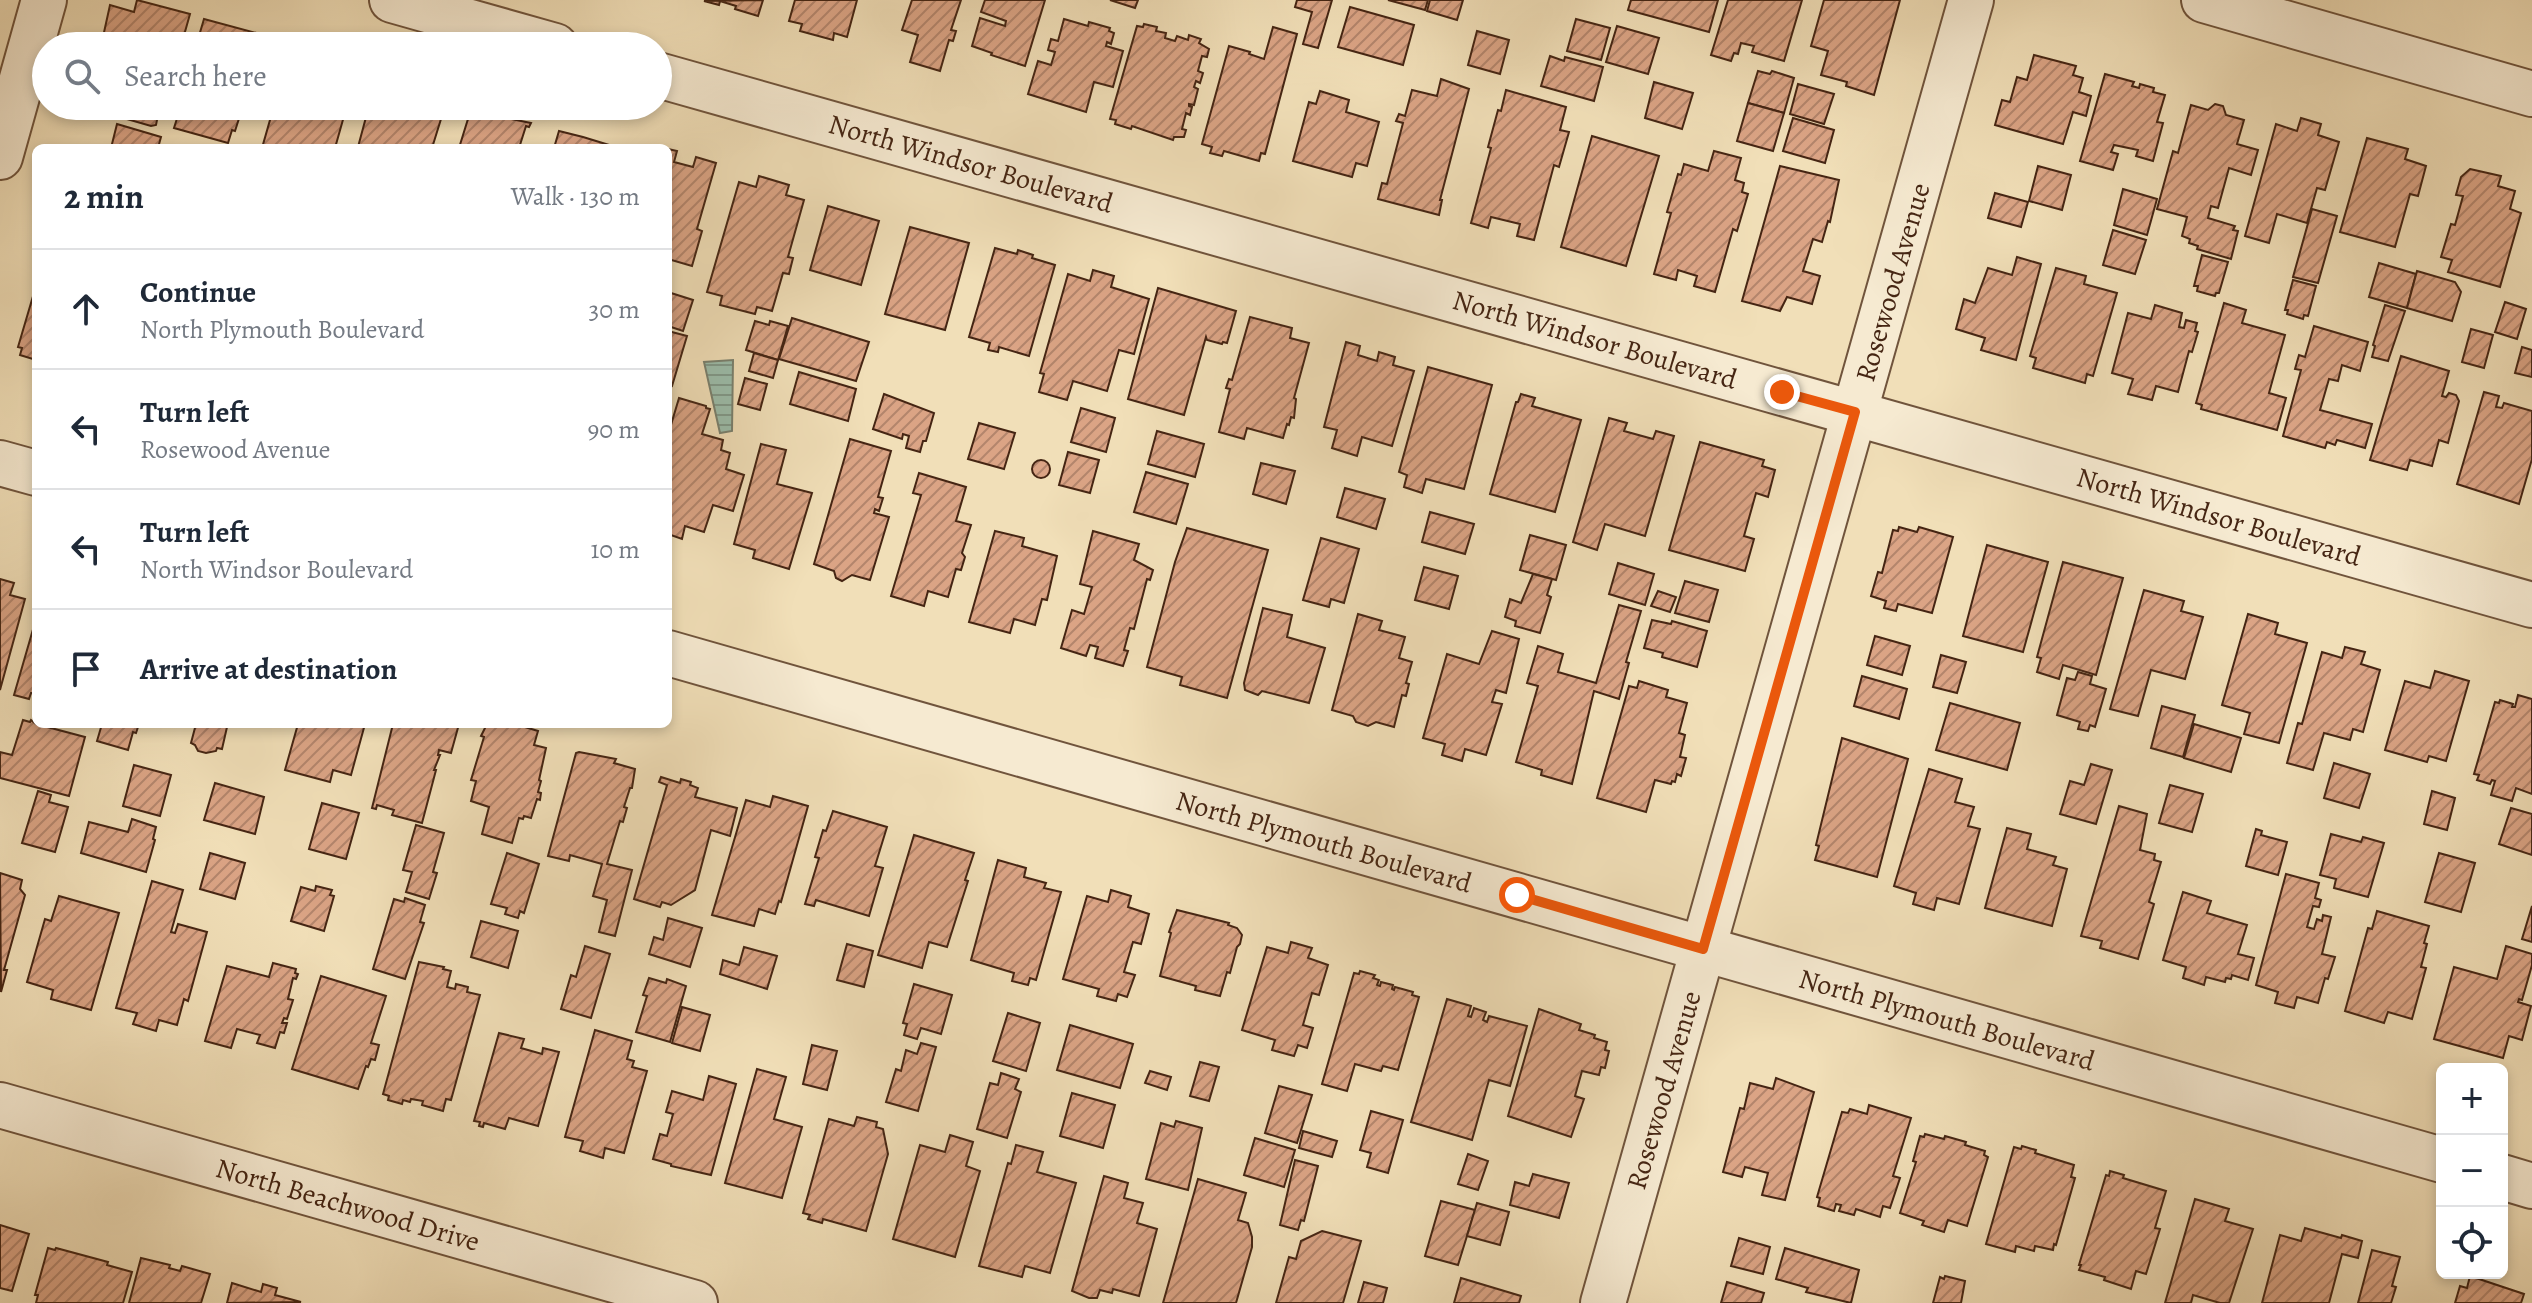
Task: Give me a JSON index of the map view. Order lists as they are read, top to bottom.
{
  "streets": {
    "street": [
      "North Windsor Boulevard",
      "Rosewood Avenue",
      "North Plymouth Boulevard",
      "North Beachwood Drive"
    ]
  },
  "crossings": [
    ["North Windsor Boulevard", "Rosewood Avenue"],
    ["Rosewood Avenue", "North Plymouth Boulevard"]
  ],
  "page": {
    "search": "Search here",
    "heading": ["2 min", "Walk · 130 m"],
    "list": [
      ["Continue", "North Plymouth Boulevard", "30 m"],
      ["Turn left", "Rosewood Avenue", "90 m"],
      ["Turn left", "North Windsor Boulevard", "10 m"],
      "Arrive at destination"
    ],
    "map_buttons": ["+", "−"]
  }
}
